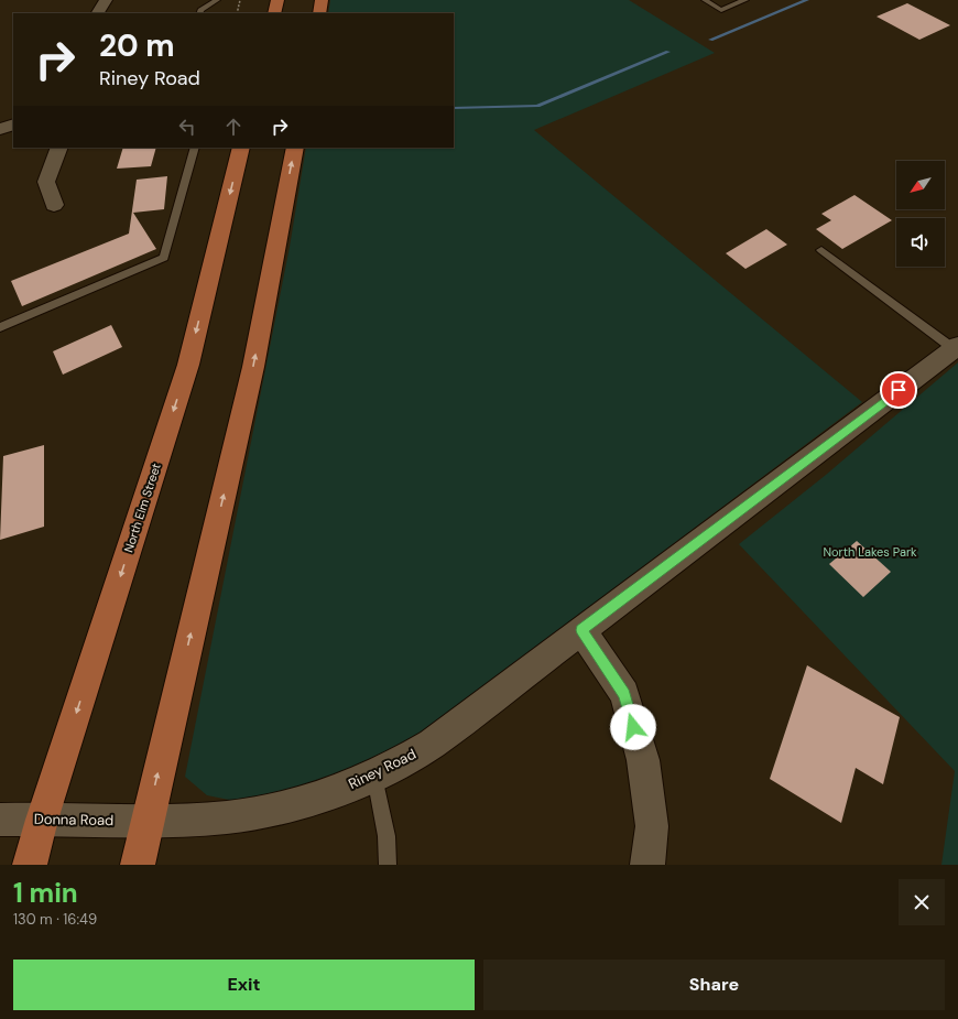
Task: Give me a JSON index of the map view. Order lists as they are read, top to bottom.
{
  "streets": {
    "main road": ["North Elm Street"],
    "street": ["Riney Road", "Donna Road"]
  },
  "crossings": [
    ["North Elm Street", "Donna Road"],
    ["Riney Road", "Donna Road"]
  ],
  "parks": ["North Lakes Park"],
  "north": "bottom left",
  "page": {
    "turn": ["20 m", "Riney Road"],
    "heading": ["1 min", "130 m · 16:49"],
    "buttons": ["Exit", "Share"]
  }
}
